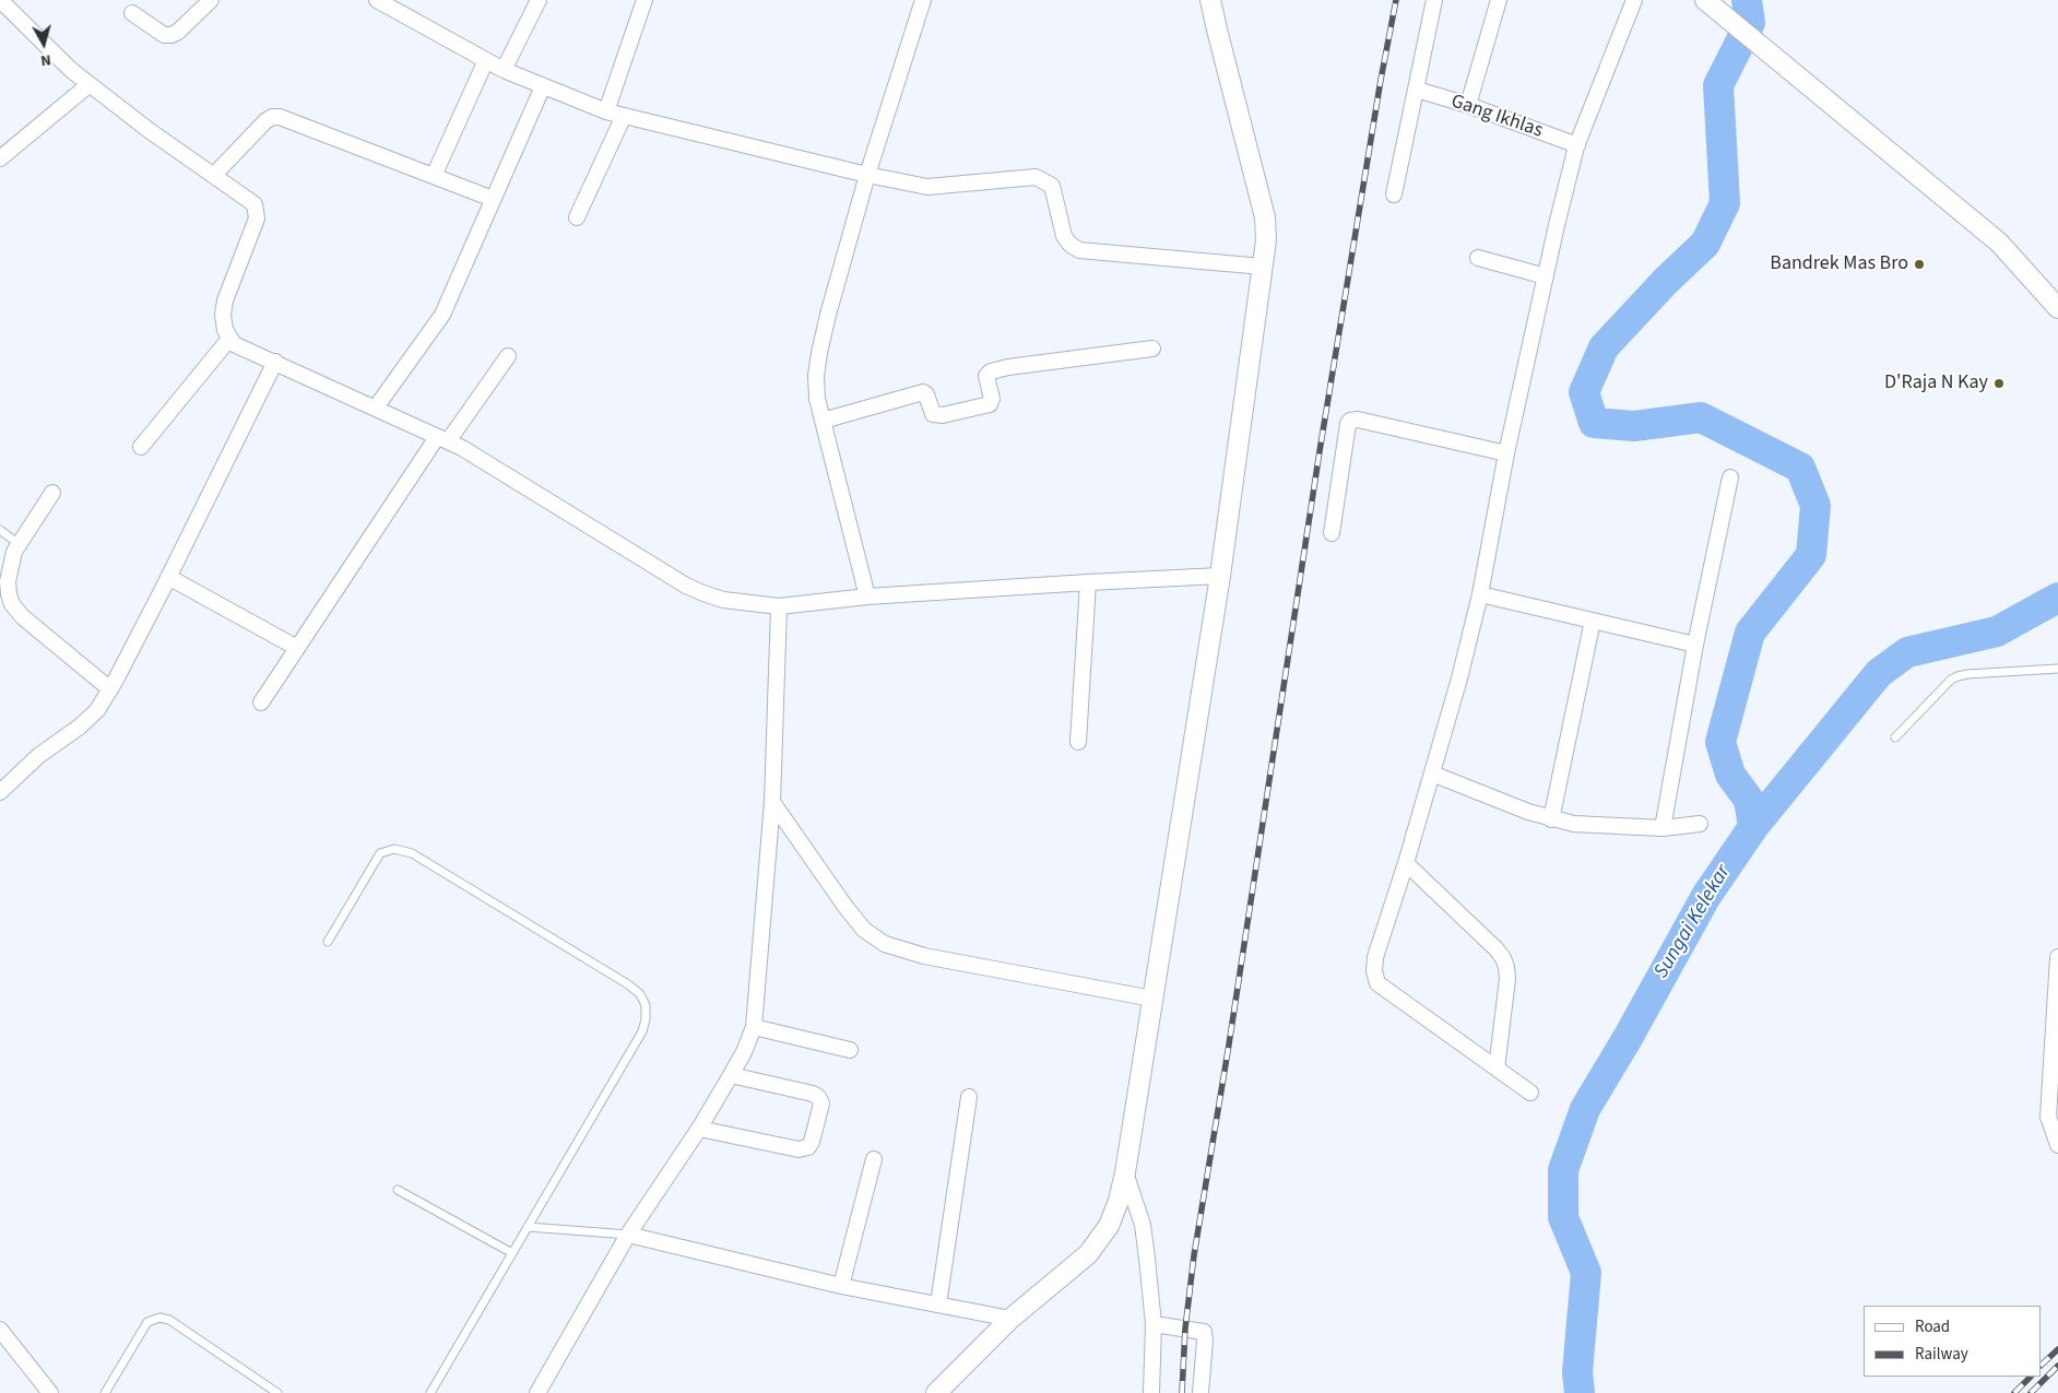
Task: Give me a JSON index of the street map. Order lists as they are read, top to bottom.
{
  "streets": {
    "street": ["Gang Ikhlas"]
  },
  "water": ["Sungai Kelekar"],
  "places": ["Bandrek Mas Bro", "D'Raja N Kay"],
  "legend": ["Road", "Railway"],
  "north": "bottom"
}
